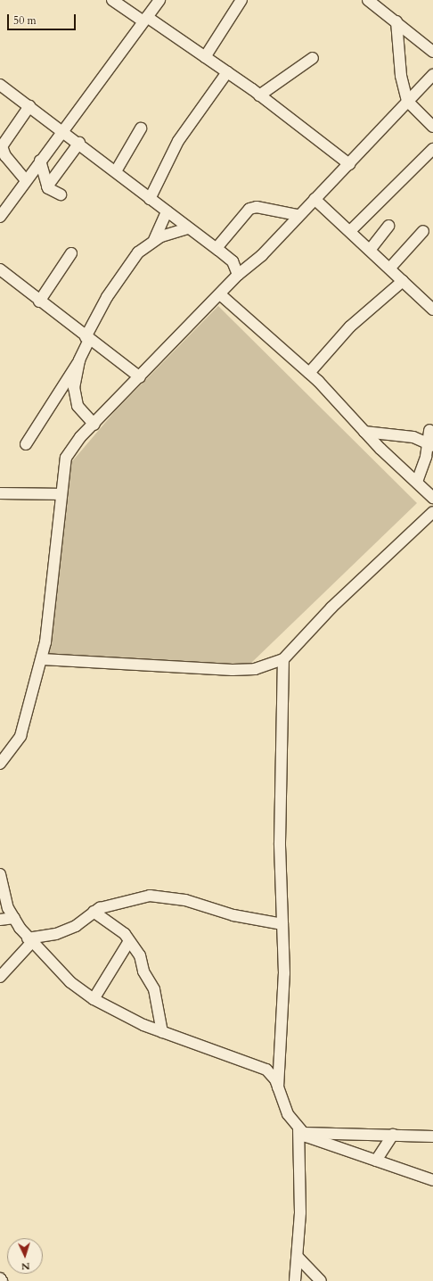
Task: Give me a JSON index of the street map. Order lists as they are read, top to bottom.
{
  "scale_bar": "50 m",
  "north": "bottom"
}
